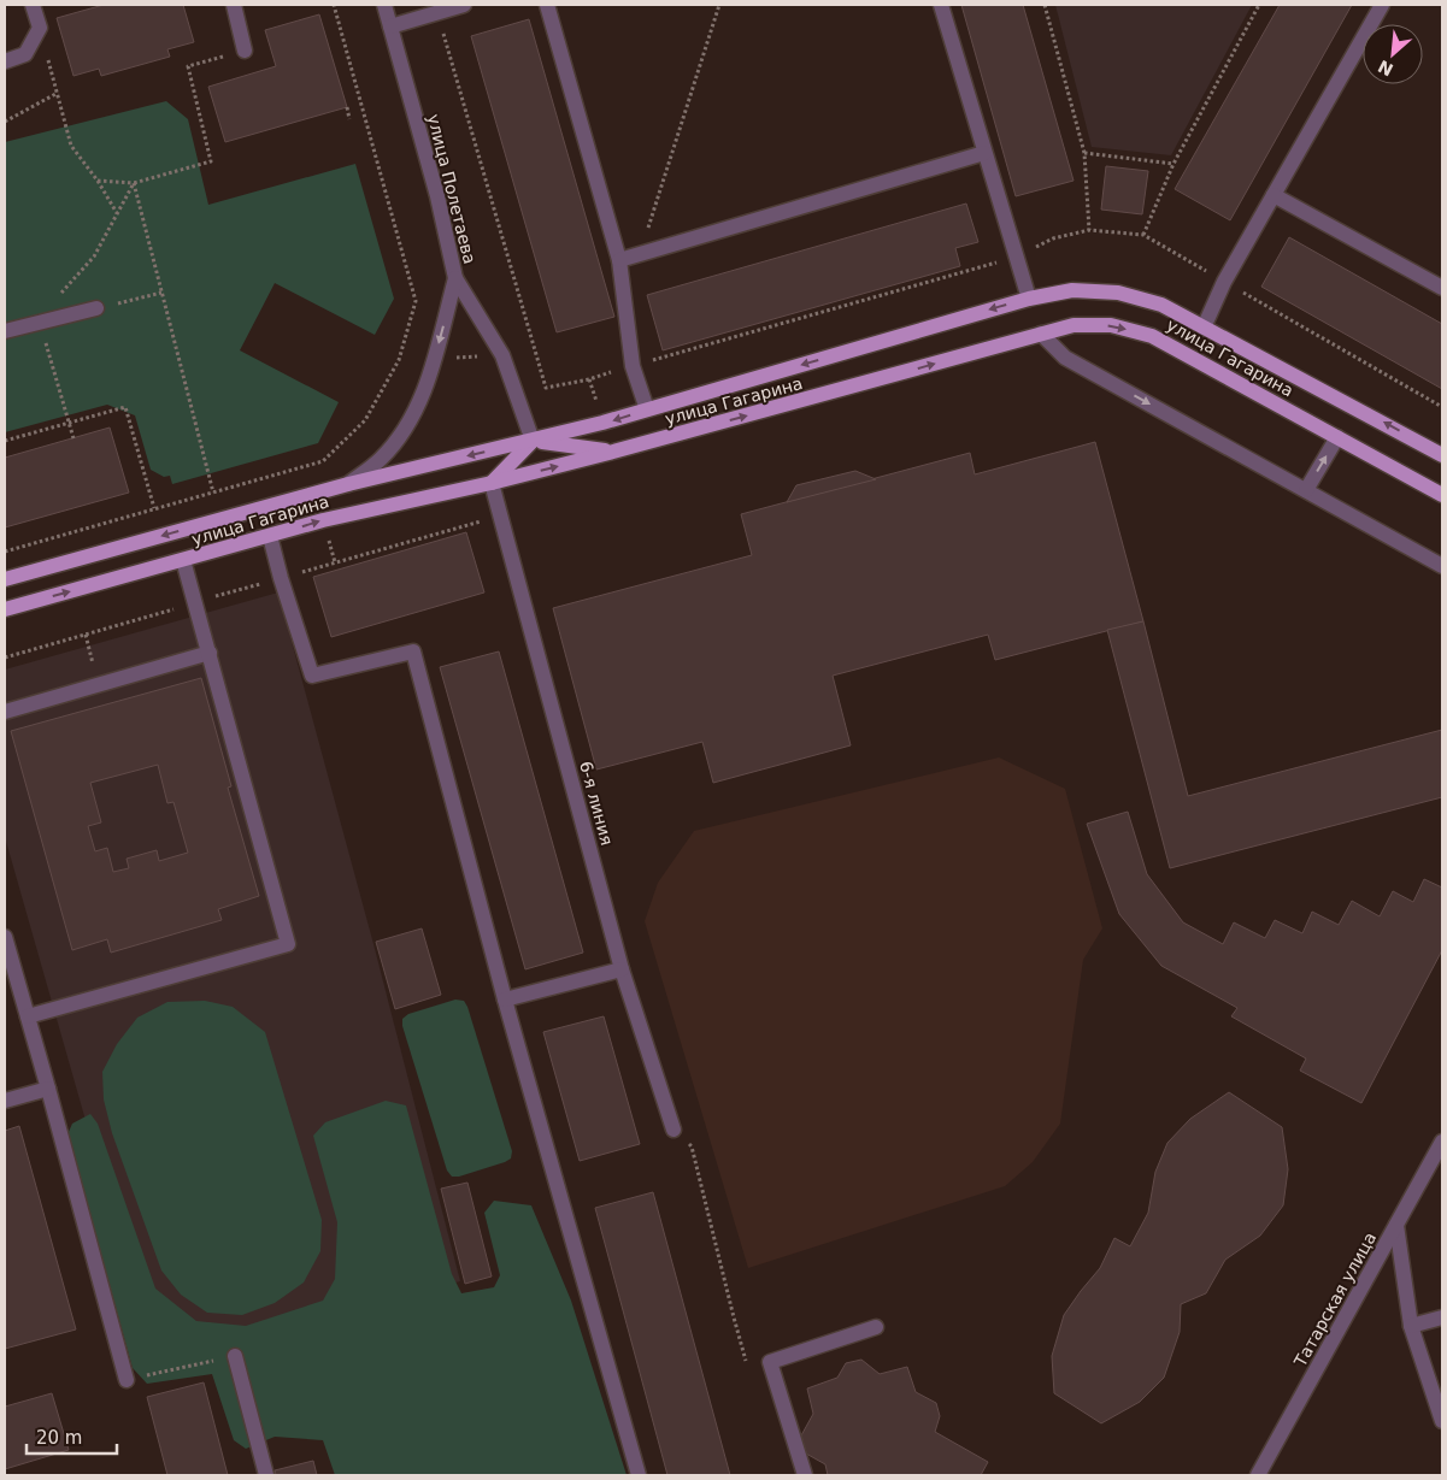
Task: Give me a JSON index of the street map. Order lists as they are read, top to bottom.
{
  "streets": {
    "main road": ["улица Гагарина"],
    "street": ["улица Полетаева", "6-я линия", "Татарская улица"]
  },
  "crossings": [
    ["улица Полетаева", "улица Гагарина"],
    ["улица Гагарина", "6-я линия"]
  ],
  "scale_bar": "20 m",
  "north": "bottom left"
}
